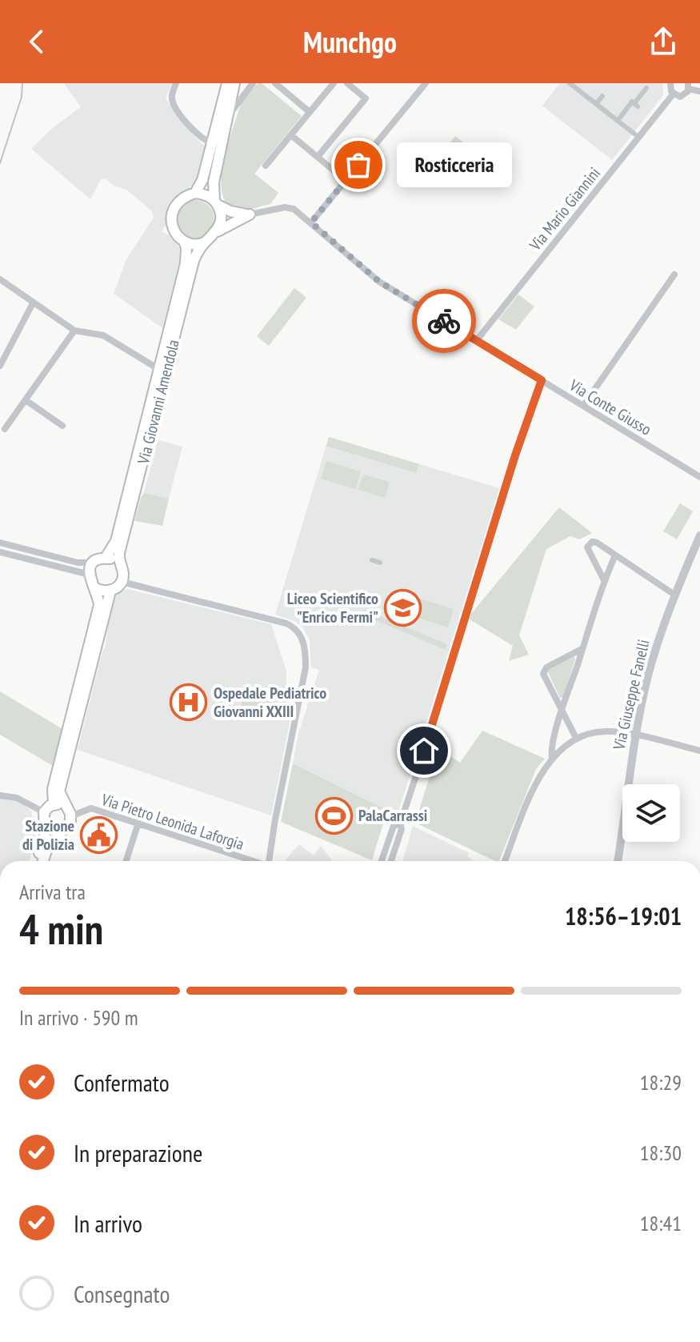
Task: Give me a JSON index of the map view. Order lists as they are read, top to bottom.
{
  "streets": {
    "main road": ["Via Giovanni Amendola"],
    "street": [
      "Via Mario Giannini",
      "Via Conte Giusso",
      "Via Giuseppe Fanelli",
      "Via Pietro Leonida Laforgia"
    ]
  },
  "crossings": [
    ["Via Mario Giannini", "Via Conte Giusso"],
    ["Via Giovanni Amendola", "Via Conte Giusso"]
  ],
  "places": {
    "other": ["Rosticceria"],
    "school or university": ["Liceo Scientifico \"Enrico Fermi\""],
    "hospital": ["Ospedale Pediatrico Giovanni XXIII"],
    "sports": ["PalaCarrassi"],
    "public building": ["Stazione di Polizia"]
  },
  "page": {
    "header": "Munchgo",
    "bubble": "Rosticceria",
    "heading": ["4 min", "Arriva tra", "18:56–19:01"],
    "bar": "In arrivo · 590 m",
    "list": [
      ["Confermato", "18:29"],
      ["In preparazione", "18:30"],
      ["In arrivo", "18:41"],
      "Consegnato"
    ]
  }
}
